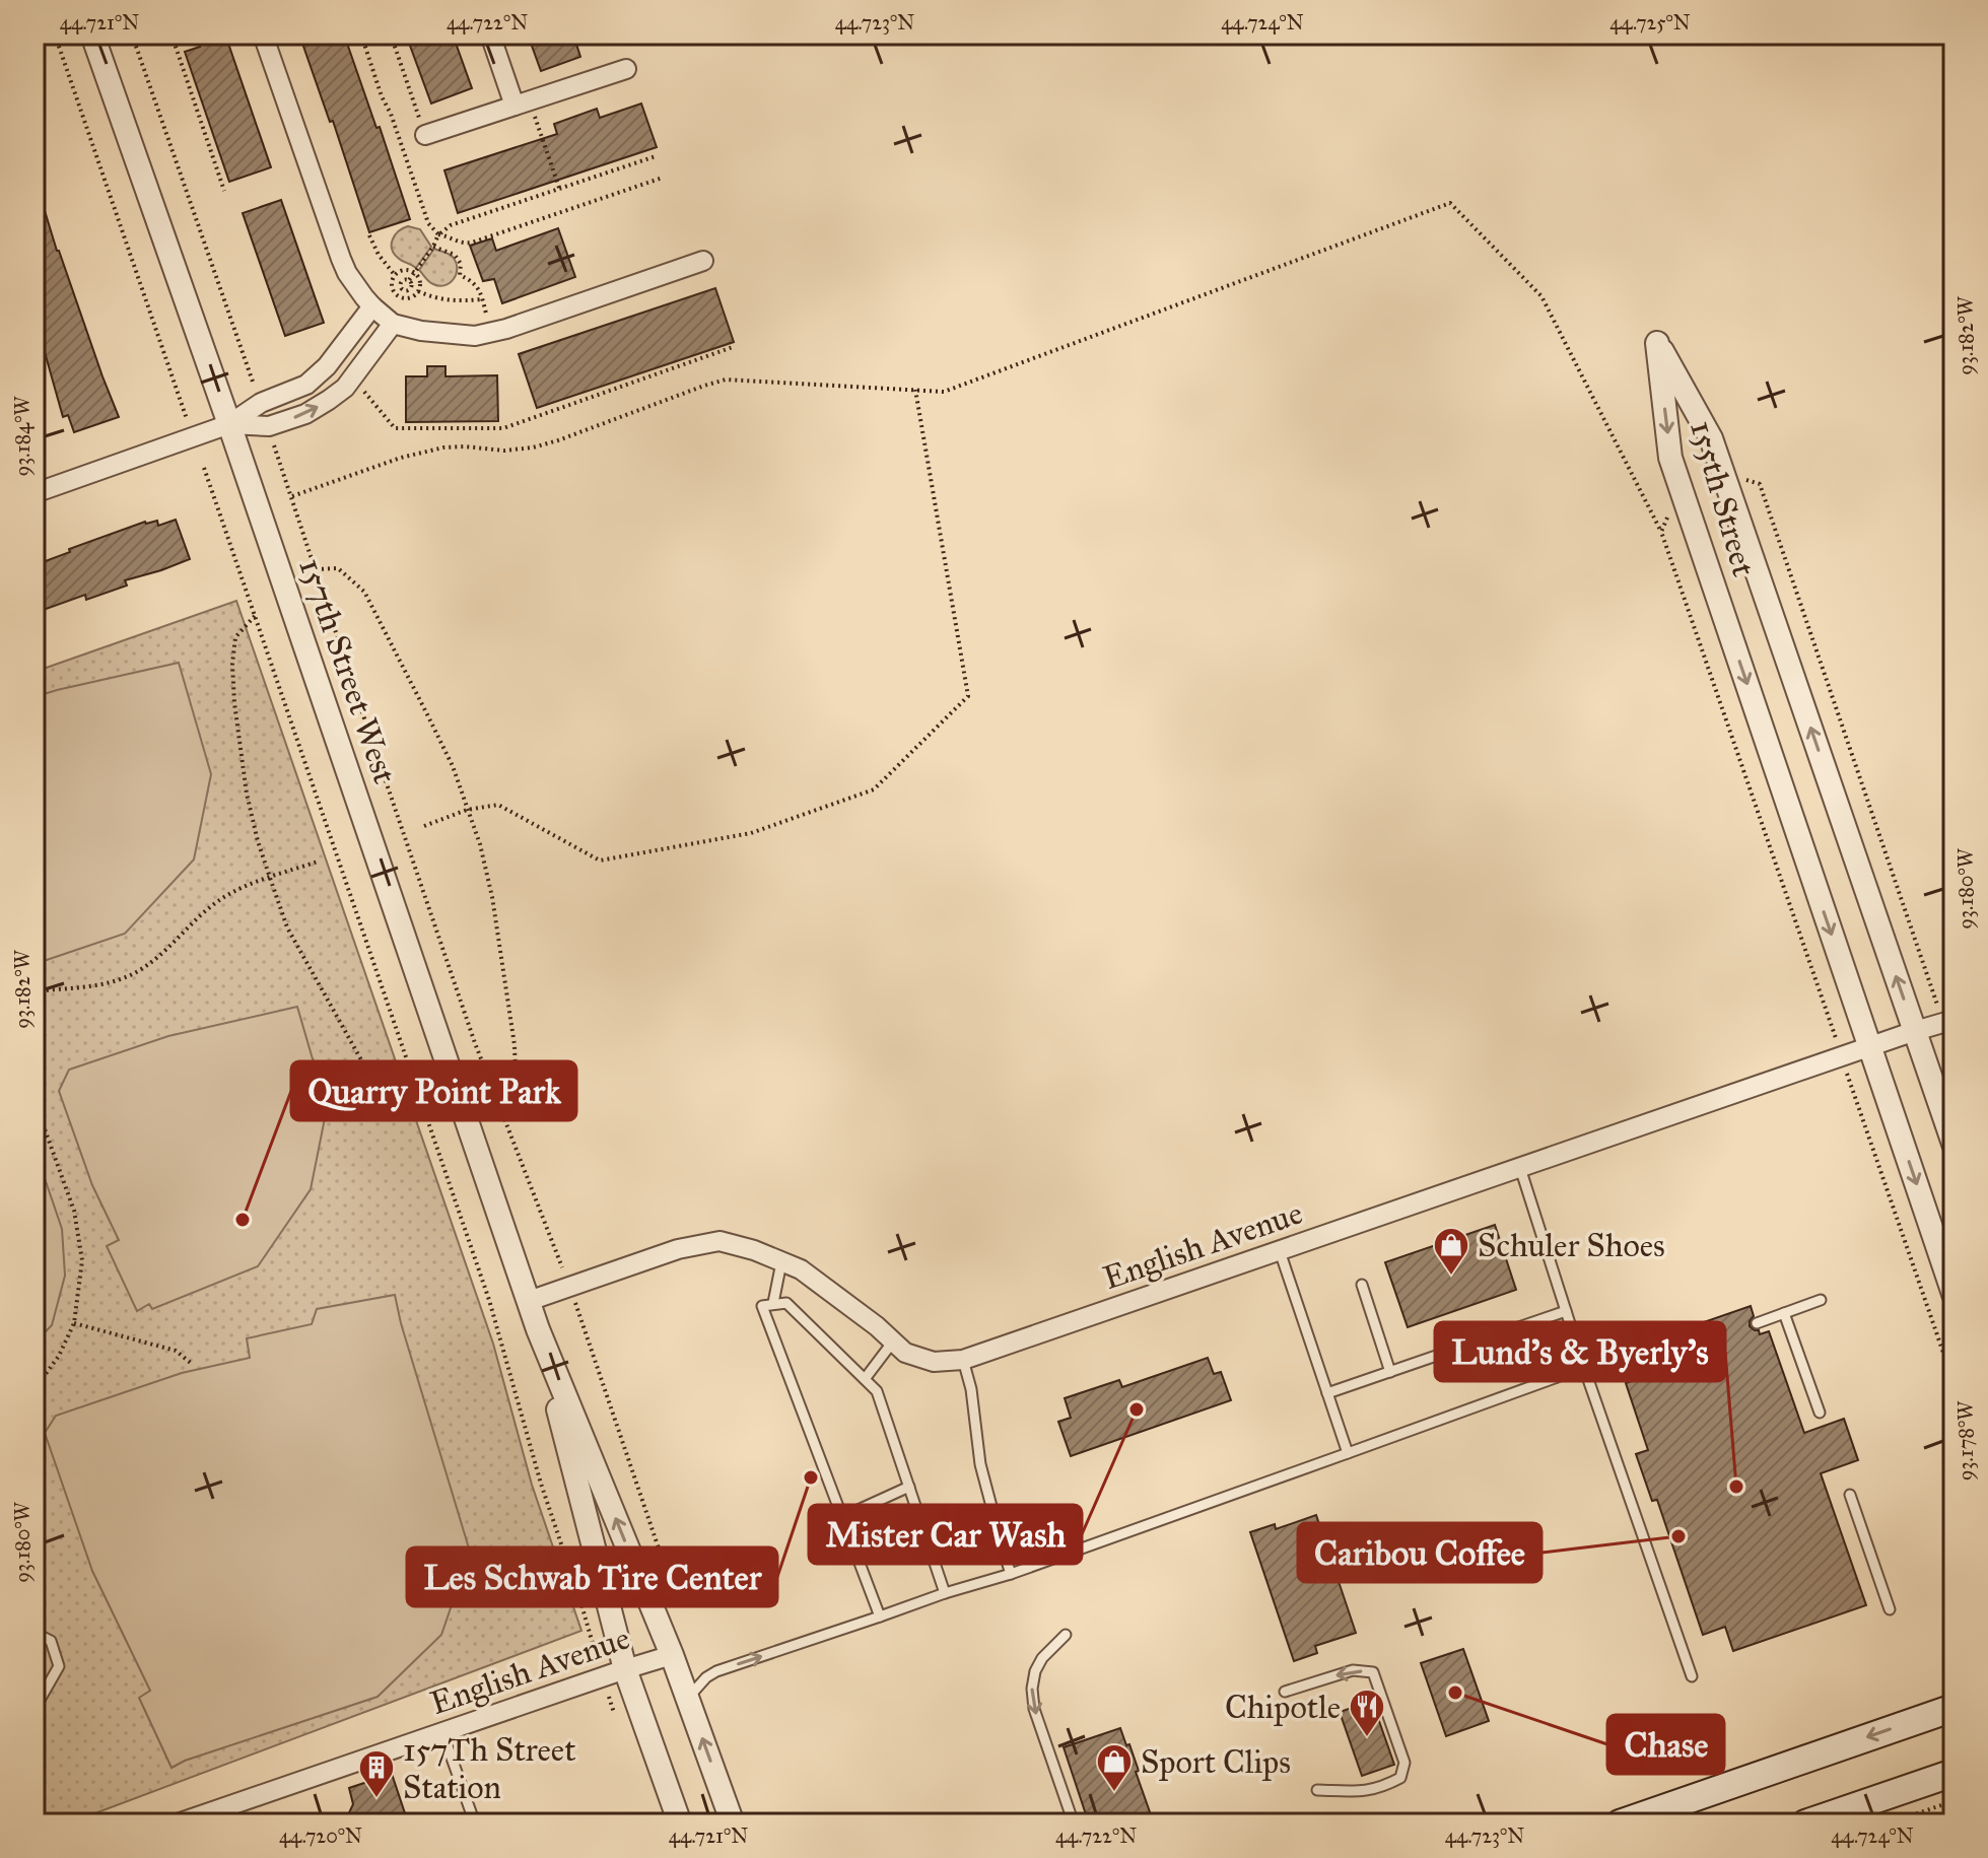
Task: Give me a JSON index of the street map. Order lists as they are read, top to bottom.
{
  "streets": {
    "street": ["155th Street", "157th Street West", "English Avenue"]
  },
  "crossings": [
    ["155th Street", "English Avenue"],
    ["157th Street West", "English Avenue"]
  ],
  "places": {
    "other": [
      "Quarry Point Park",
      "Mister Car Wash",
      "Les Schwab Tire Center",
      "Lund's & Byerly's",
      "Caribou Coffee",
      "Chase"
    ],
    "shop": ["Schuler Shoes", "Sport Clips"],
    "restaurant": ["Chipotle"],
    "building": ["157Th Street Station"]
  },
  "coordinates": [
    "44.721°N",
    "44.722°N",
    "44.723°N",
    "44.724°N",
    "44.725°N",
    "93.182°W",
    "93.184°W",
    "93.180°W",
    "93.178°W",
    "44.720°N"
  ]
}
